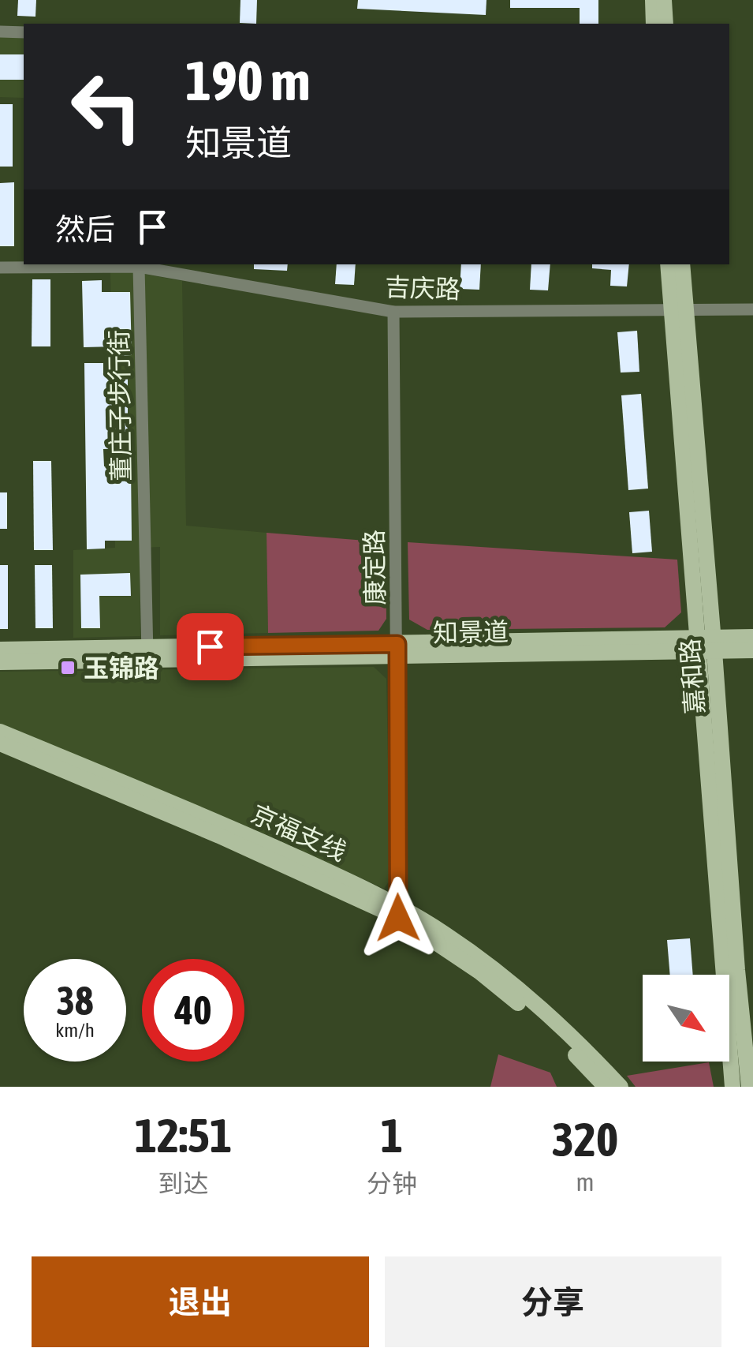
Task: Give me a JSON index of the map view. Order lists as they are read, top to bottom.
{
  "streets": {
    "main road": ["知景道", "嘉和路", "京福支线"],
    "street": ["吉庆路", "董庄子步行街", "康定路"]
  },
  "crossings": [
    ["吉庆路", "董庄子步行街"],
    ["吉庆路", "康定路"],
    ["吉庆路", "嘉和路"],
    ["董庄子步行街", "知景道"],
    ["康定路", "知景道"],
    ["康定路", "京福支线"],
    ["知景道", "嘉和路"]
  ],
  "places": {
    "transit": ["玉锦路"]
  },
  "north": "bottom right",
  "page": {
    "turn": ["190 m", "知景道"],
    "then": "然后",
    "speed": "38 km/h",
    "limit": "40",
    "eta": [
      "12:51",
      "到达",
      "1",
      "分钟",
      "320",
      "m"
    ],
    "buttons": ["退出", "分享"]
  }
}
